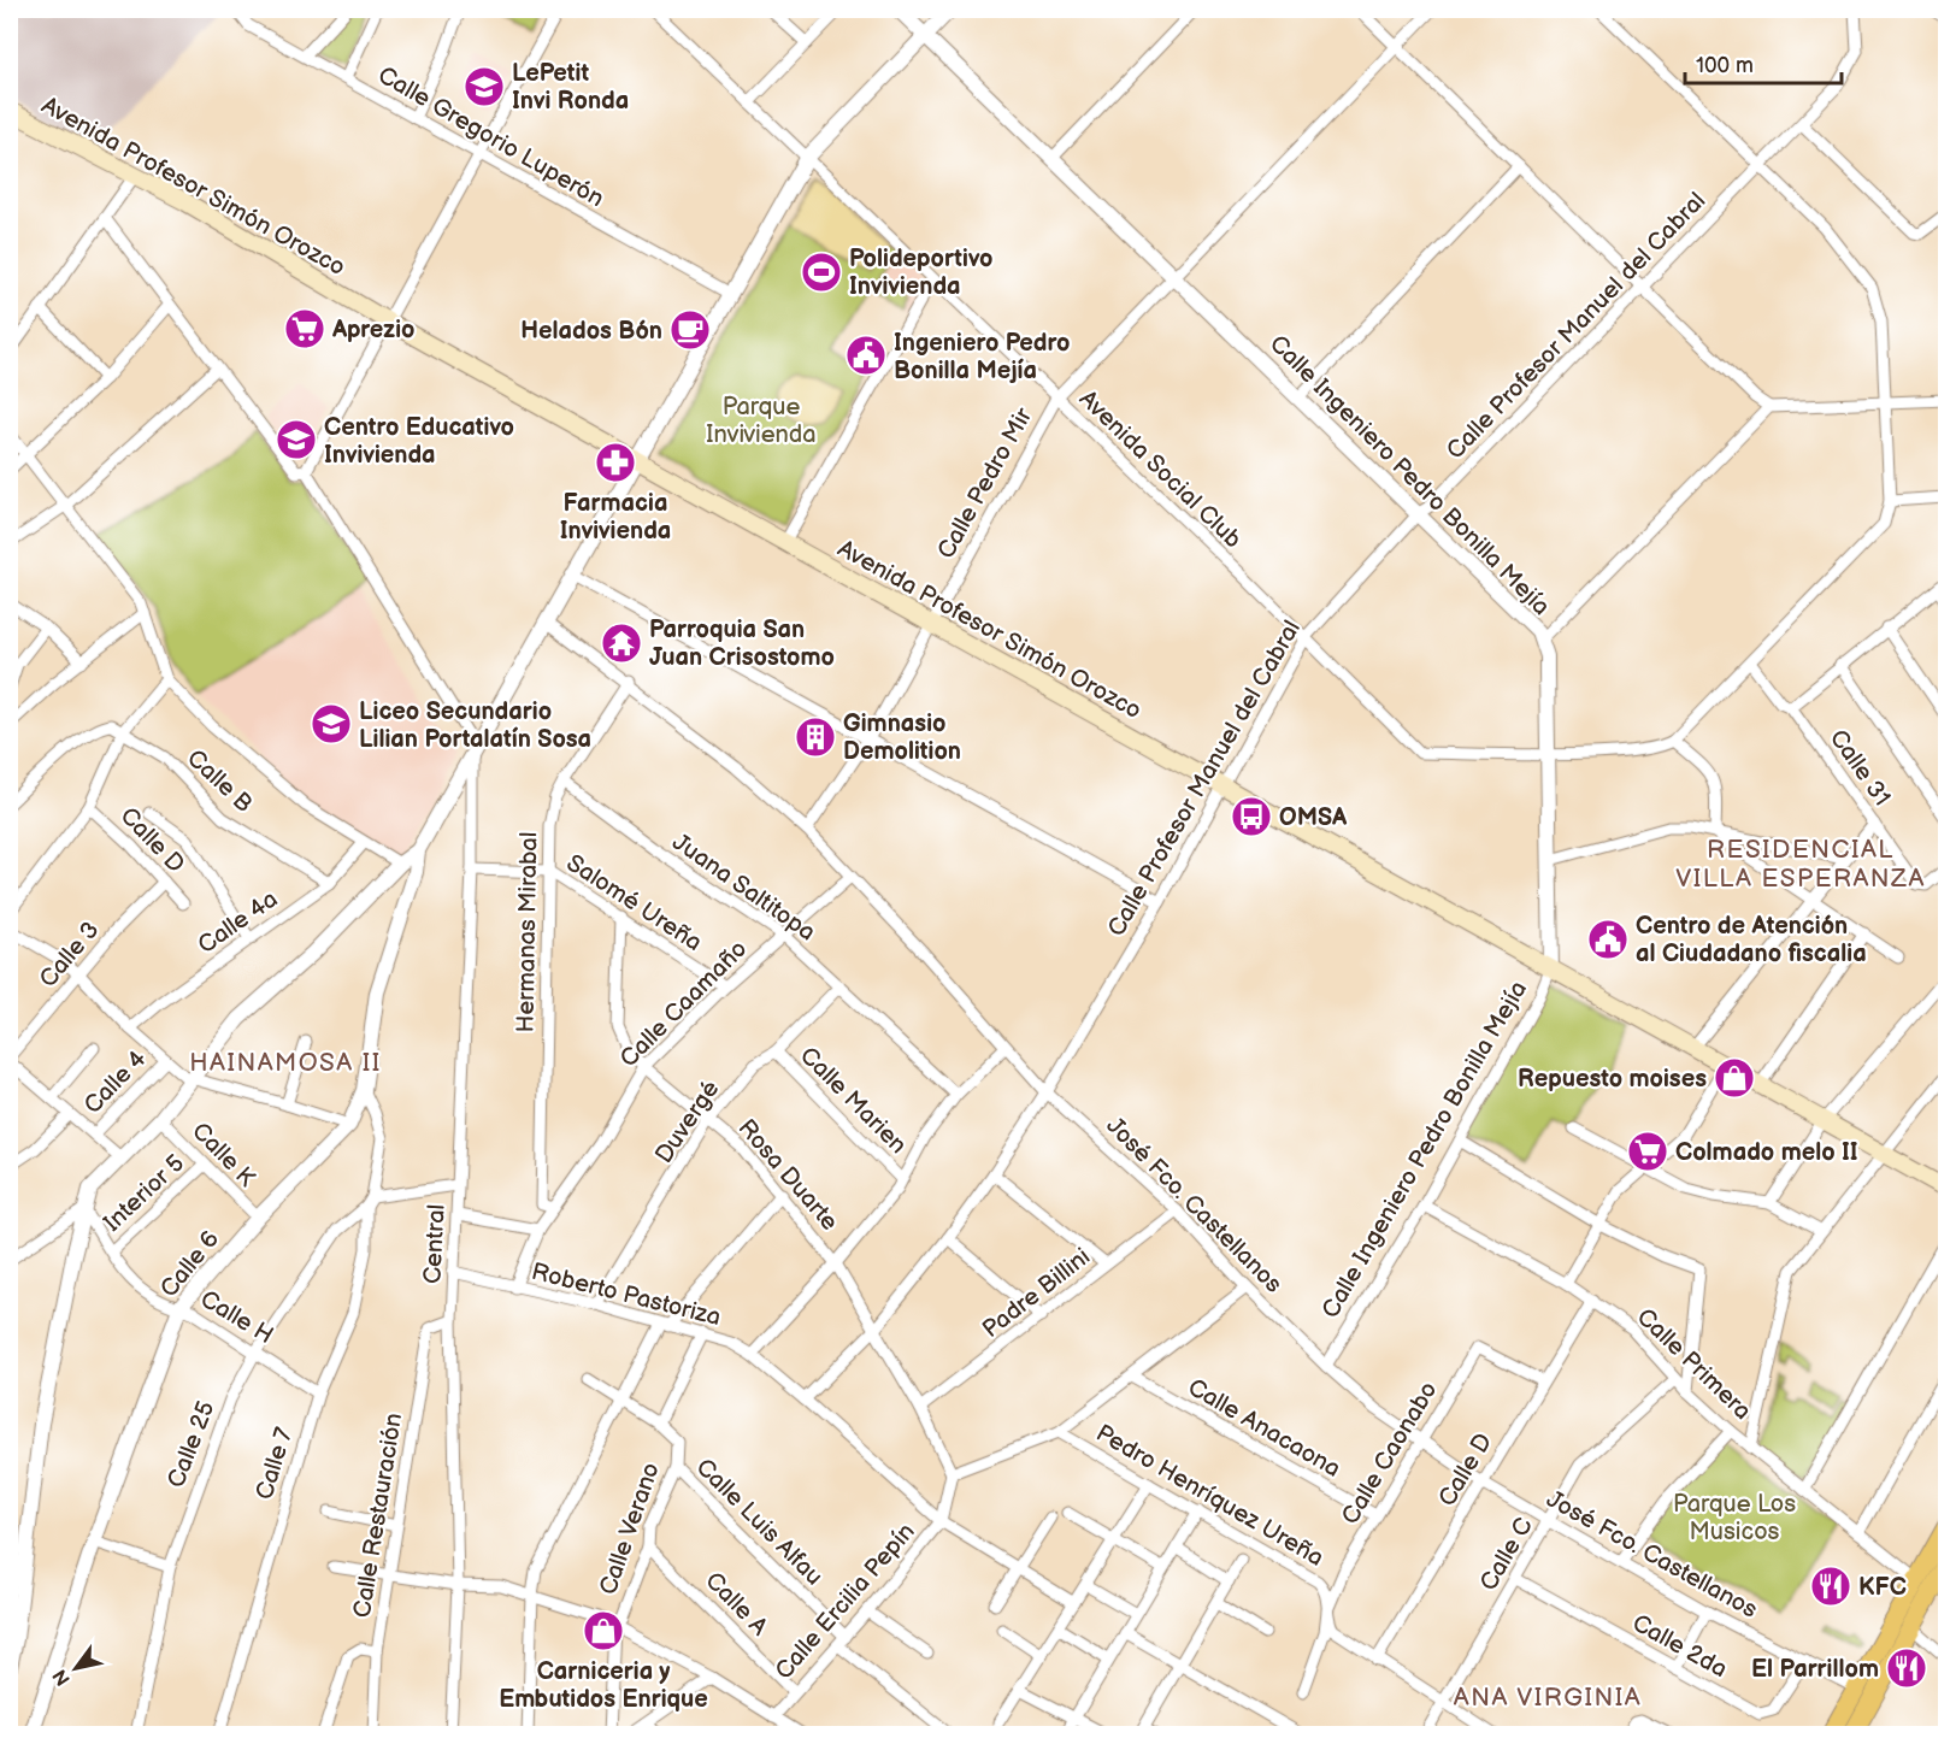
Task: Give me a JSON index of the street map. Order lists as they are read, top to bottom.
{
  "streets": {
    "main road": ["Avenida Profesor Simón Orozco"],
    "street": [
      "Calle Gregorio Luperón",
      "Calle Profesor Manuel del Cabral",
      "Avenida Social Club",
      "Calle Ingeniero Pedro Bonilla Mejía",
      "Calle Pedro Mir",
      "Calle 31",
      "Calle B",
      "Calle D",
      "Juana Saltitopa",
      "Salomé Ureña",
      "Calle 4a",
      "Hermanas Mirabal",
      "Calle 3",
      "Calle Caamaño",
      "Calle 4",
      "Calle Marien",
      "Duvergé",
      "Calle K",
      "Rosa Duarte",
      "Interior 5",
      "José Fco. Castellanos",
      "Central",
      "Calle 6",
      "Padre Billini",
      "Roberto Pastoriza",
      "Calle H",
      "Calle Primera",
      "Calle Anacaona",
      "Calle 25",
      "Calle Caonabo",
      "Calle 7",
      "Pedro Henríquez Ureña",
      "Calle Restauración",
      "Calle Luis Alfau",
      "Calle Verano",
      "Calle C",
      "Calle Ercilia Pepín",
      "Calle A",
      "Calle 2da"
    ]
  },
  "crossings": [
    ["Avenida Profesor Simón Orozco", "Calle Profesor Manuel del Cabral"],
    ["Avenida Profesor Simón Orozco", "Calle Ingeniero Pedro Bonilla Mejía"],
    ["Avenida Profesor Simón Orozco", "Calle Pedro Mir"],
    ["Calle Profesor Manuel del Cabral", "Avenida Social Club"],
    ["Calle Profesor Manuel del Cabral", "Calle Ingeniero Pedro Bonilla Mejía"],
    ["Calle Profesor Manuel del Cabral", "Rosa Duarte"],
    ["Calle Profesor Manuel del Cabral", "José Fco. Castellanos"],
    ["Calle Profesor Manuel del Cabral", "Roberto Pastoriza"],
    ["Avenida Social Club", "Calle Ingeniero Pedro Bonilla Mejía"],
    ["Avenida Social Club", "Calle Pedro Mir"],
    ["Calle Ingeniero Pedro Bonilla Mejía", "Calle Pedro Mir"],
    ["Calle Ingeniero Pedro Bonilla Mejía", "José Fco. Castellanos"],
    ["Calle Ingeniero Pedro Bonilla Mejía", "Calle Primera"],
    ["Calle Pedro Mir", "José Fco. Castellanos"],
    ["Calle B", "Calle 4a"],
    ["Calle D", "Calle 3"],
    ["Calle D", "José Fco. Castellanos"],
    ["Calle D", "Calle Primera"],
    ["Calle D", "Calle Caonabo"],
    ["Calle D", "Pedro Henríquez Ureña"],
    ["Juana Saltitopa", "Hermanas Mirabal"],
    ["Juana Saltitopa", "Calle Caamaño"],
    ["Juana Saltitopa", "Duvergé"],
    ["Salomé Ureña", "Hermanas Mirabal"],
    ["Salomé Ureña", "Calle Caamaño"],
    ["Salomé Ureña", "Rosa Duarte"],
    ["Salomé Ureña", "Central"],
    ["Hermanas Mirabal", "Calle Caamaño"],
    ["Hermanas Mirabal", "José Fco. Castellanos"],
    ["Calle Caamaño", "Rosa Duarte"],
    ["Calle Caamaño", "José Fco. Castellanos"],
    ["Calle Caamaño", "Roberto Pastoriza"],
    ["Calle Marien", "Duvergé"],
    ["Duvergé", "Rosa Duarte"],
    ["Duvergé", "Roberto Pastoriza"],
    ["Calle K", "Interior 5"],
    ["Calle K", "Calle 6"],
    ["Rosa Duarte", "Padre Billini"],
    ["Rosa Duarte", "Calle Ercilia Pepín"],
    ["Interior 5", "Calle H"],
    ["José Fco. Castellanos", "Padre Billini"],
    ["José Fco. Castellanos", "Calle Caonabo"],
    ["José Fco. Castellanos", "Calle C"],
    ["José Fco. Castellanos", "Calle 2da"],
    ["Central", "Roberto Pastoriza"],
    ["Central", "Calle Restauración"],
    ["Calle 6", "Calle H"],
    ["Calle 6", "Calle 7"],
    ["Roberto Pastoriza", "Calle Ercilia Pepín"],
    ["Calle H", "Calle 25"],
    ["Calle H", "Calle 7"],
    ["Calle Primera", "Calle C"],
    ["Calle Anacaona", "Calle Caonabo"],
    ["Calle 25", "Calle 7"],
    ["Calle Caonabo", "Pedro Henríquez Ureña"],
    ["Pedro Henríquez Ureña", "Calle C"],
    ["Calle Luis Alfau", "Calle Verano"],
    ["Calle Luis Alfau", "Calle Ercilia Pepín"],
    ["Calle Verano", "Calle A"],
    ["Calle C", "Calle 2da"],
    ["Calle Ercilia Pepín", "Calle A"]
  ],
  "districts": ["RESIDENCIAL VILLA ESPERANZA", "HAINAMOSA II", "ANA VIRGINIA"],
  "parks": ["Parque Invivienda", "Parque Los Musicos"],
  "places": {
    "school or university": ["LePetit Invi Ronda", "Centro Educativo Invivienda", "Liceo Secundario Lilian Portalatín Sosa"],
    "sports": ["Polideportivo Invivienda"],
    "supermarket": ["Aprezio", "Colmado melo II"],
    "cafe": ["Helados Bón"],
    "public building": ["Ingeniero Pedro Bonilla Mejía", "Centro de Atención al Ciudadano fiscalia"],
    "pharmacy": ["Farmacia Invivienda"],
    "temple": ["Parroquia San Juan Crisostomo"],
    "building": ["Gimnasio Demolition"],
    "bus stop": ["OMSA"],
    "shop": ["Repuesto moises", "Carniceria y Embutidos Enrique"],
    "restaurant": ["KFC", "El Parrillom"]
  },
  "scale_bar": "100 m",
  "north": "bottom left"
}
